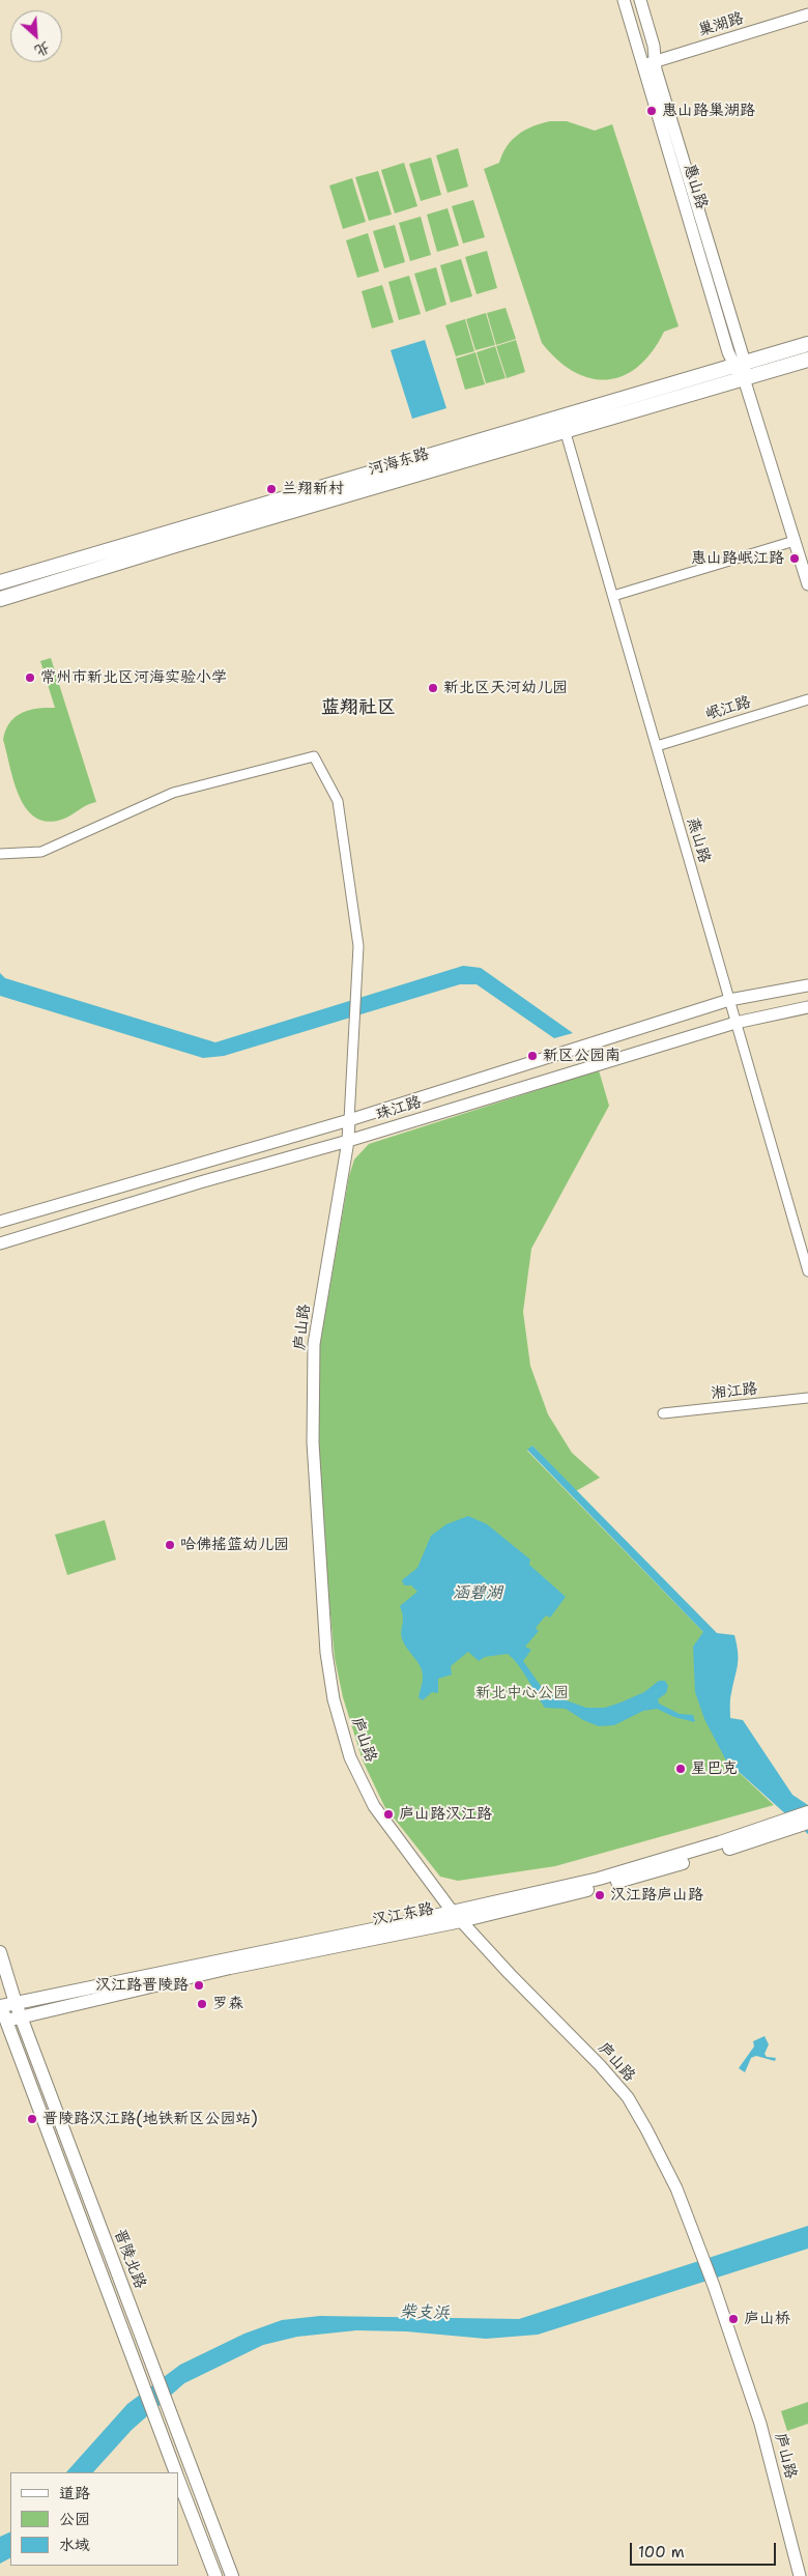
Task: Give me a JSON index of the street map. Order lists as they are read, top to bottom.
{
  "streets": {
    "main road": ["河海东路", "汉江东路", "晋陵北路"],
    "street": [
      "巢湖路",
      "惠山路",
      "岷江路",
      "燕山路",
      "珠江路",
      "庐山路",
      "湘江路"
    ]
  },
  "crossings": [
    ["巢湖路", "惠山路"],
    ["惠山路", "河海东路"],
    ["河海东路", "燕山路"],
    ["岷江路", "燕山路"],
    ["燕山路", "珠江路"],
    ["珠江路", "庐山路"],
    ["庐山路", "汉江东路"],
    ["汉江东路", "晋陵北路"]
  ],
  "districts": ["蓝翔社区"],
  "water": ["涵碧湖", "柴支浜"],
  "parks": ["新北中心公园"],
  "places": [
    "惠山路巢湖路",
    "兰翔新村",
    "惠山路岷江路",
    "常州市新北区河海实验小学",
    "新北区天河幼儿园",
    "新区公园南",
    "哈佛摇篮幼儿园",
    "星巴克",
    "庐山路汉江路",
    "汉江路庐山路",
    "汉江路晋陵路",
    "罗森",
    "晋陵路汉江路(地铁新区公园站)",
    "庐山桥"
  ],
  "legend": ["道路", "公园", "水域"],
  "scale_bar": "100 m",
  "north": "bottom right"
}
